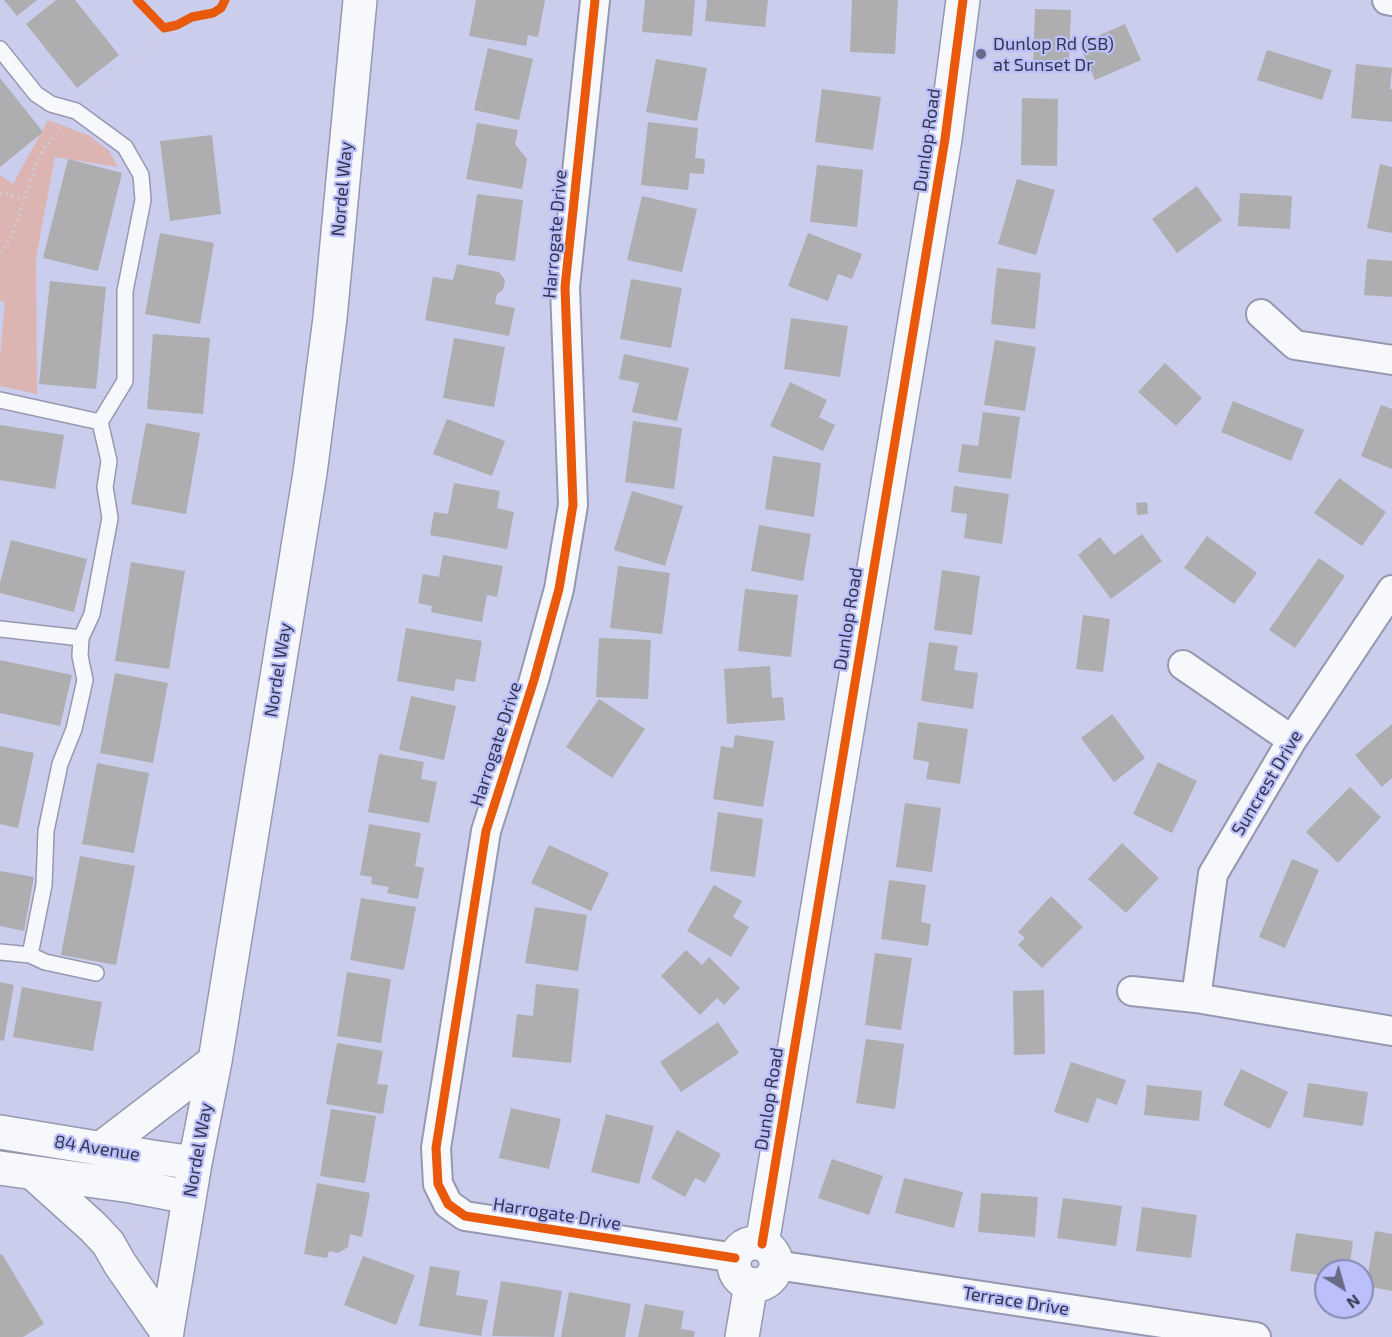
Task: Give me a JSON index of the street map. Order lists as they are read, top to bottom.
{
  "streets": {
    "street": [
      "Dunlop Road",
      "Nordel Way",
      "Harrogate Drive",
      "Suncrest Drive",
      "84 Avenue",
      "Terrace Drive"
    ]
  },
  "crossings": [
    ["Dunlop Road", "Harrogate Drive"],
    ["Dunlop Road", "Terrace Drive"],
    ["Nordel Way", "84 Avenue"],
    ["Harrogate Drive", "Terrace Drive"]
  ],
  "places": ["Dunlop Rd (SB) at Sunset Dr"],
  "north": "bottom right"
}
